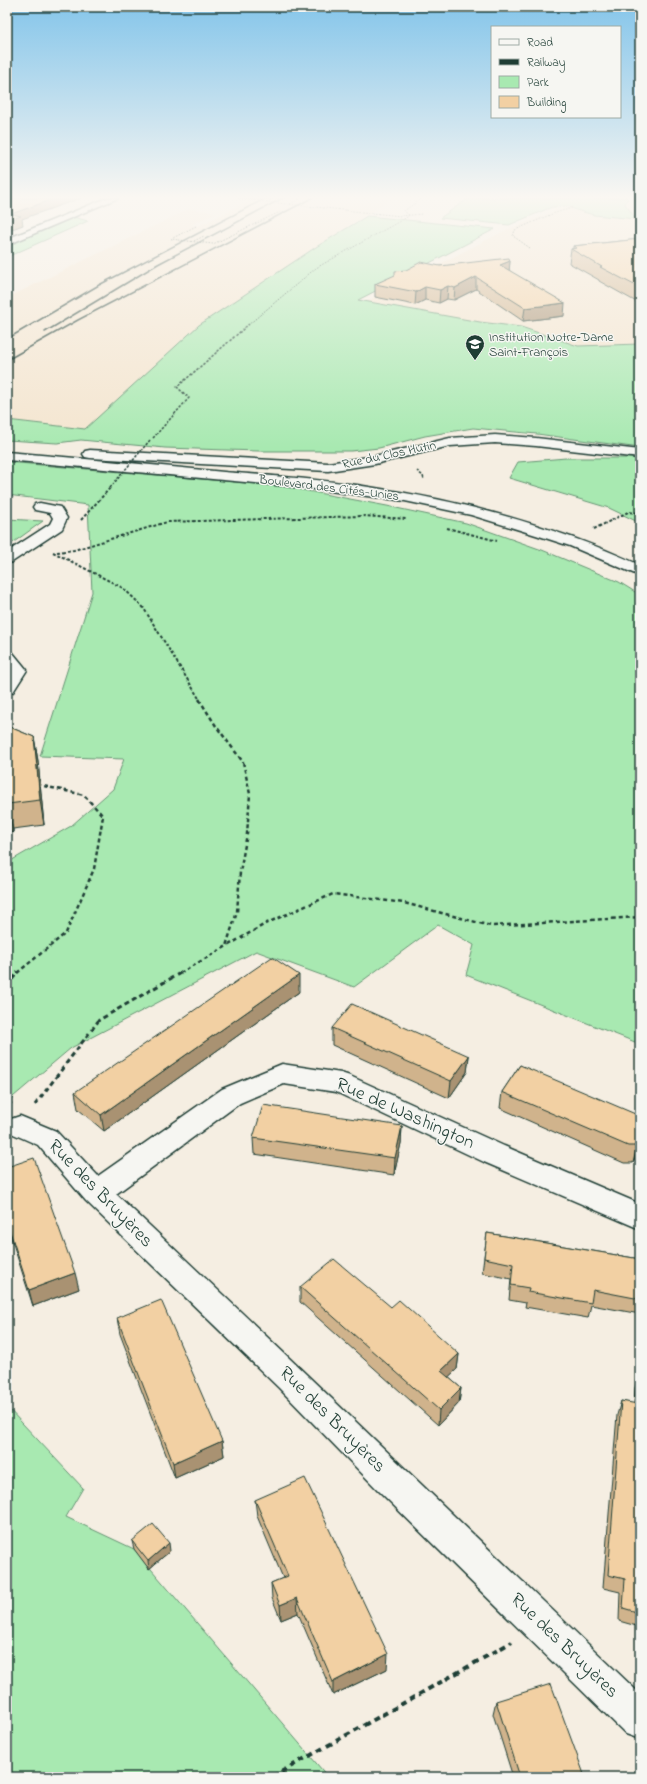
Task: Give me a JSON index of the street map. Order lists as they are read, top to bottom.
{
  "streets": {
    "main road": [
      "Rue du Clos Hutin",
      "Boulevard des Cités-Unies",
      "Rue de Washington",
      "Rue des Bruyères"
    ]
  },
  "crossings": [
    ["Rue du Clos Hutin", "Boulevard des Cités-Unies"],
    ["Rue de Washington", "Rue des Bruyères"]
  ],
  "places": {
    "school or university": ["Institution Notre‐Dame Saint‐François"]
  },
  "legend": [
    "Road",
    "Railway",
    "Park",
    "Building"
  ]
}
